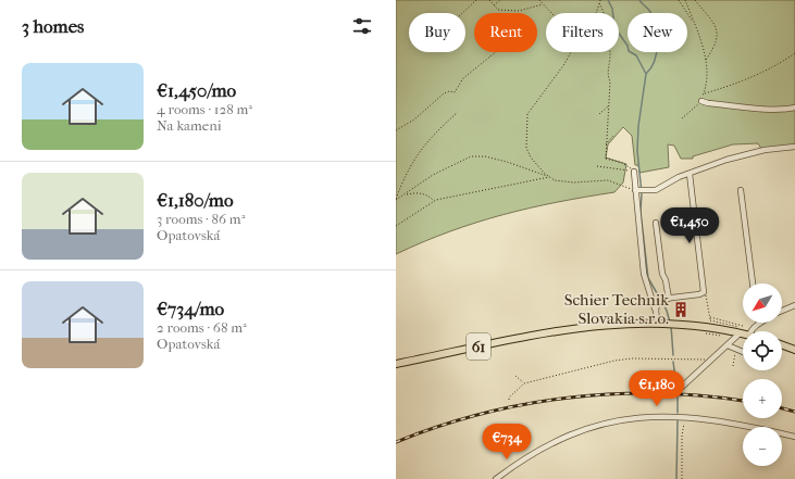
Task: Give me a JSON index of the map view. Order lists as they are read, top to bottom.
{
  "streets": {
    "main road": ["61"]
  },
  "places": {
    "building": ["Schier Technik Slovakia s.r.o."]
  },
  "north": "bottom left",
  "page": {
    "heading": "3 homes",
    "chip": [
      "Buy",
      "Rent",
      "Filters",
      "New"
    ],
    "list": [
      {
        "name": "€1,450/mo",
        "note": "4 rooms · 128 m² · Na kameni"
      },
      {
        "name": "€1,180/mo",
        "note": "3 rooms · 86 m² · Opatovská"
      },
      {
        "name": "€734/mo",
        "note": "2 rooms · 68 m² · Opatovská"
      }
    ],
    "price": ["€1,450", "€1,180", "€734"],
    "map_buttons": ["+", "−"]
  }
}
